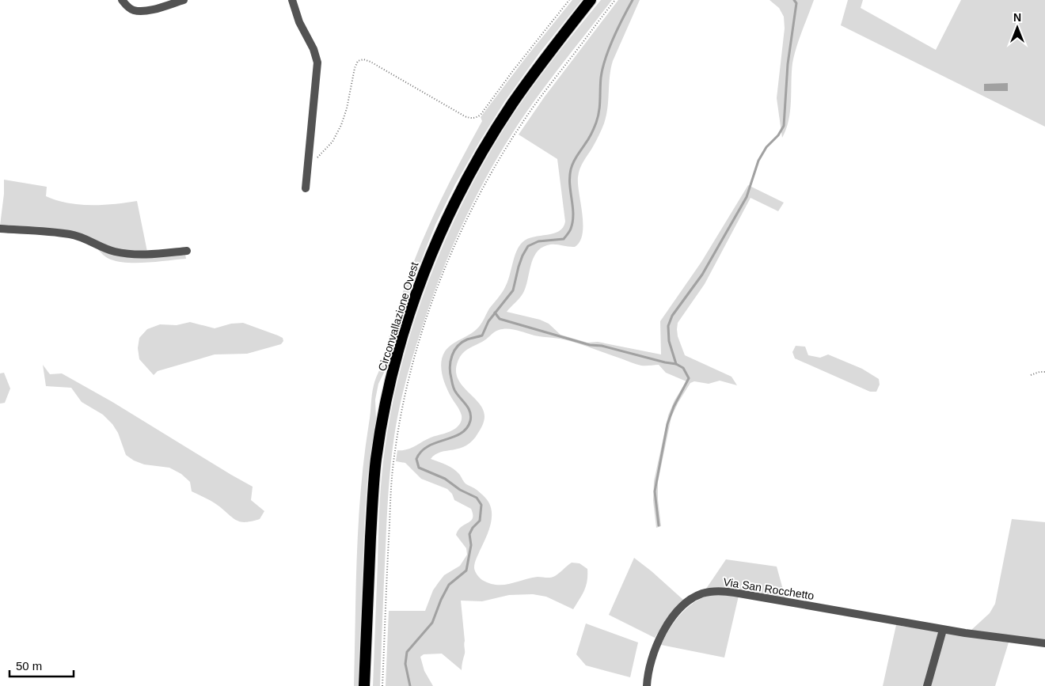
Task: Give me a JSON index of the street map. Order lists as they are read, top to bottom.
{
  "streets": {
    "highway": ["Circonvallazione Ovest"],
    "street": ["Via San Rocchetto"]
  },
  "scale_bar": "50 m",
  "north": "top"
}
